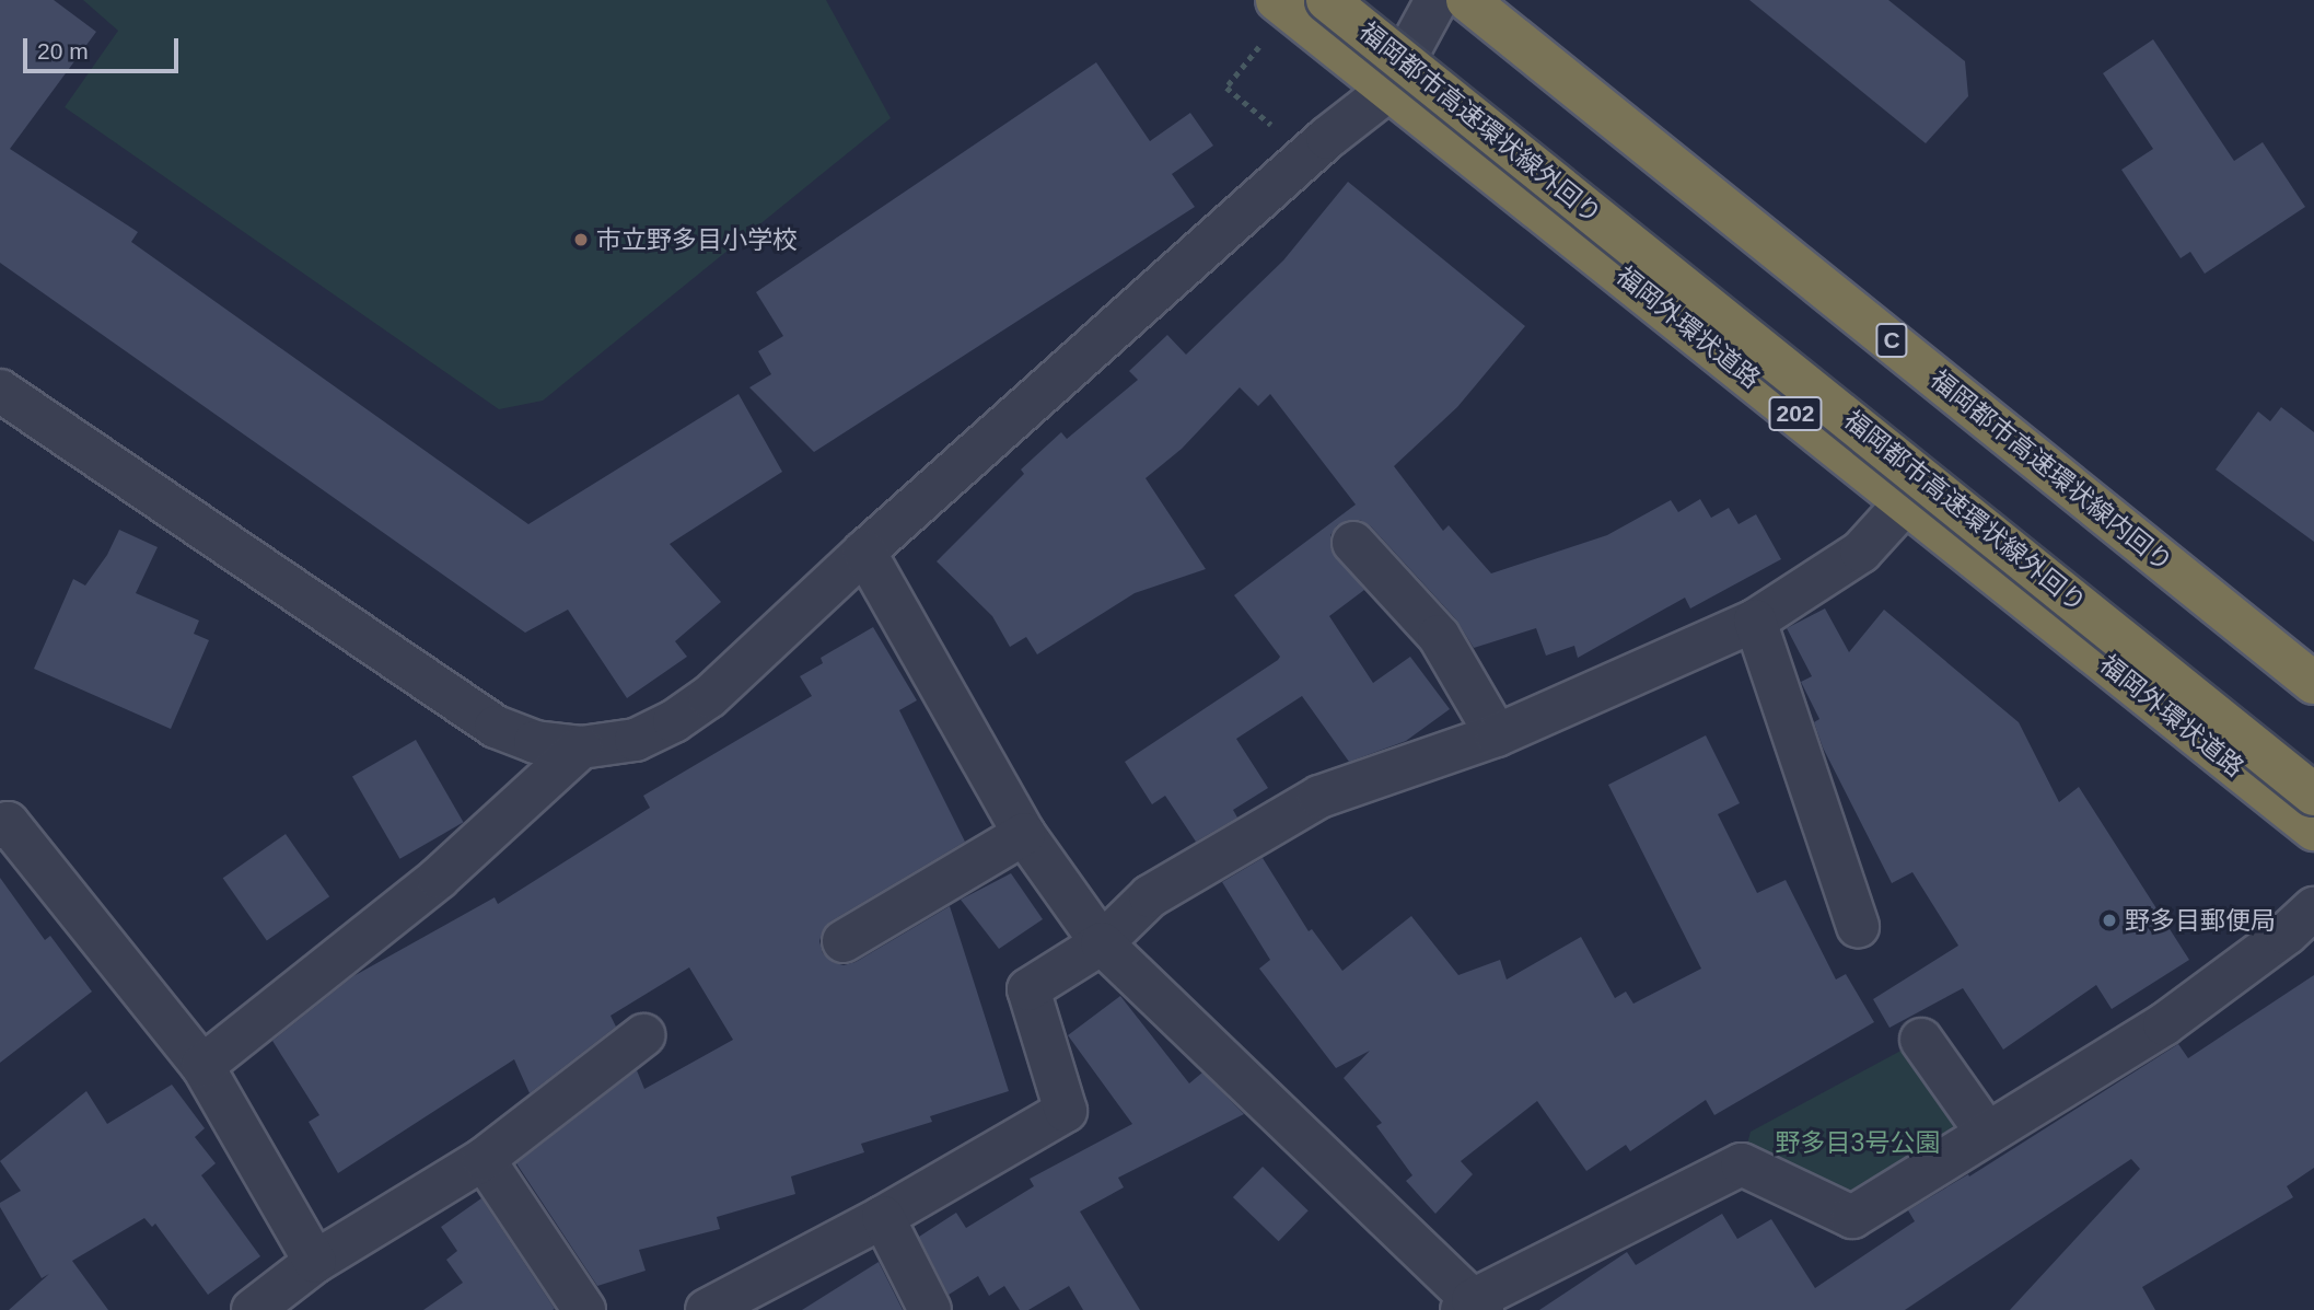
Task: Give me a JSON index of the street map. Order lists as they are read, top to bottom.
{
  "streets": {
    "highway": [
      "福岡都市高速環状線外回り",
      "福岡外環状道路",
      "C",
      "202",
      "福岡都市高速環状線内回り"
    ]
  },
  "parks": ["野多目3号公園"],
  "places": ["市立野多目小学校", "野多目郵便局"],
  "scale_bar": "20 m"
}
